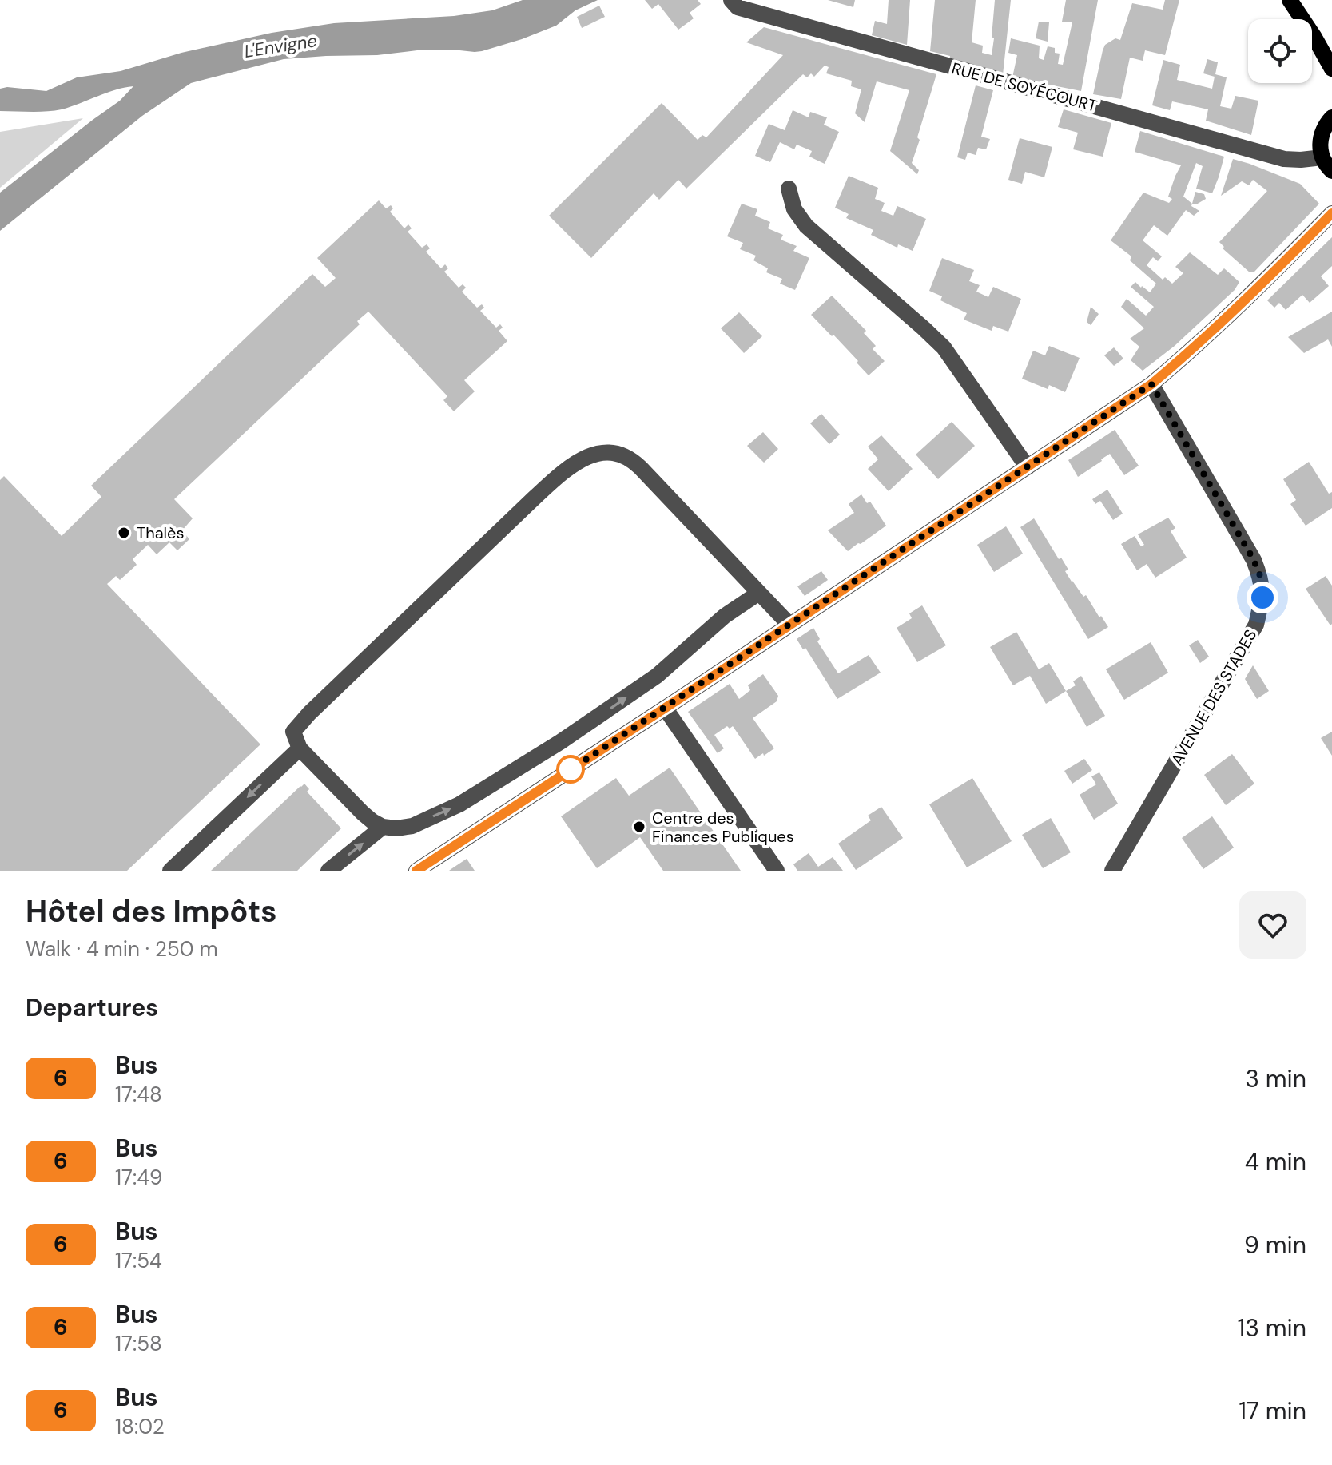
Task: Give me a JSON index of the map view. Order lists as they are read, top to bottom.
{
  "streets": {
    "street": ["RUE DE SOYÉCOURT", "AVENUE DES STADES"]
  },
  "water": ["L'Envigne"],
  "places": ["Thalès", "Centre des Finances Publiques"],
  "lines": ["bus line 6"],
  "page": {
    "heading": [
      ["Hôtel des Impôts", "Walk · 4 min · 250 m"],
      "Departures"
    ],
    "list": [
      {
        "mark": "6",
        "name": "Bus",
        "note": "17:48",
        "value": "3 min"
      },
      {
        "mark": "6",
        "name": "Bus",
        "note": "17:49",
        "value": "4 min"
      },
      {
        "mark": "6",
        "name": "Bus",
        "note": "17:54",
        "value": "9 min"
      },
      {
        "mark": "6",
        "name": "Bus",
        "note": "17:58",
        "value": "13 min"
      },
      {
        "mark": "6",
        "name": "Bus",
        "note": "18:02",
        "value": "17 min"
      }
    ]
  }
}
